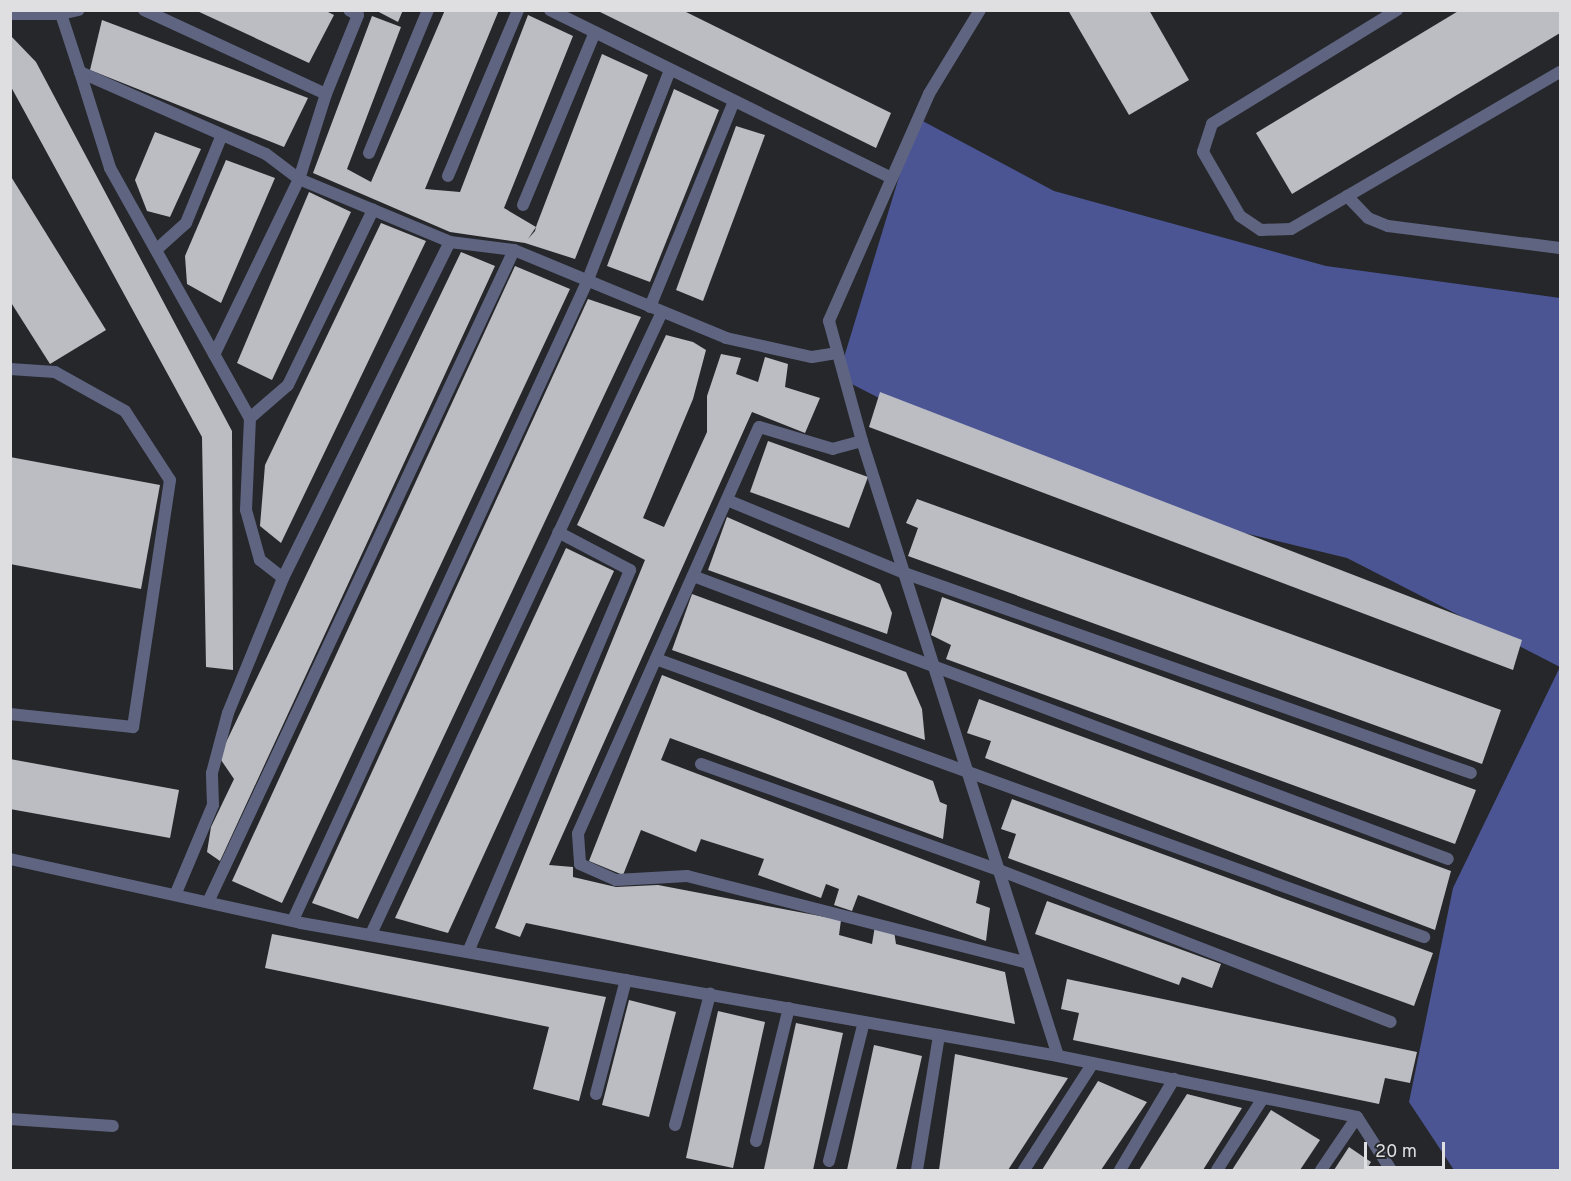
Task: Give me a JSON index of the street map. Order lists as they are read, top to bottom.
{
  "scale_bar": "20 m"
}
